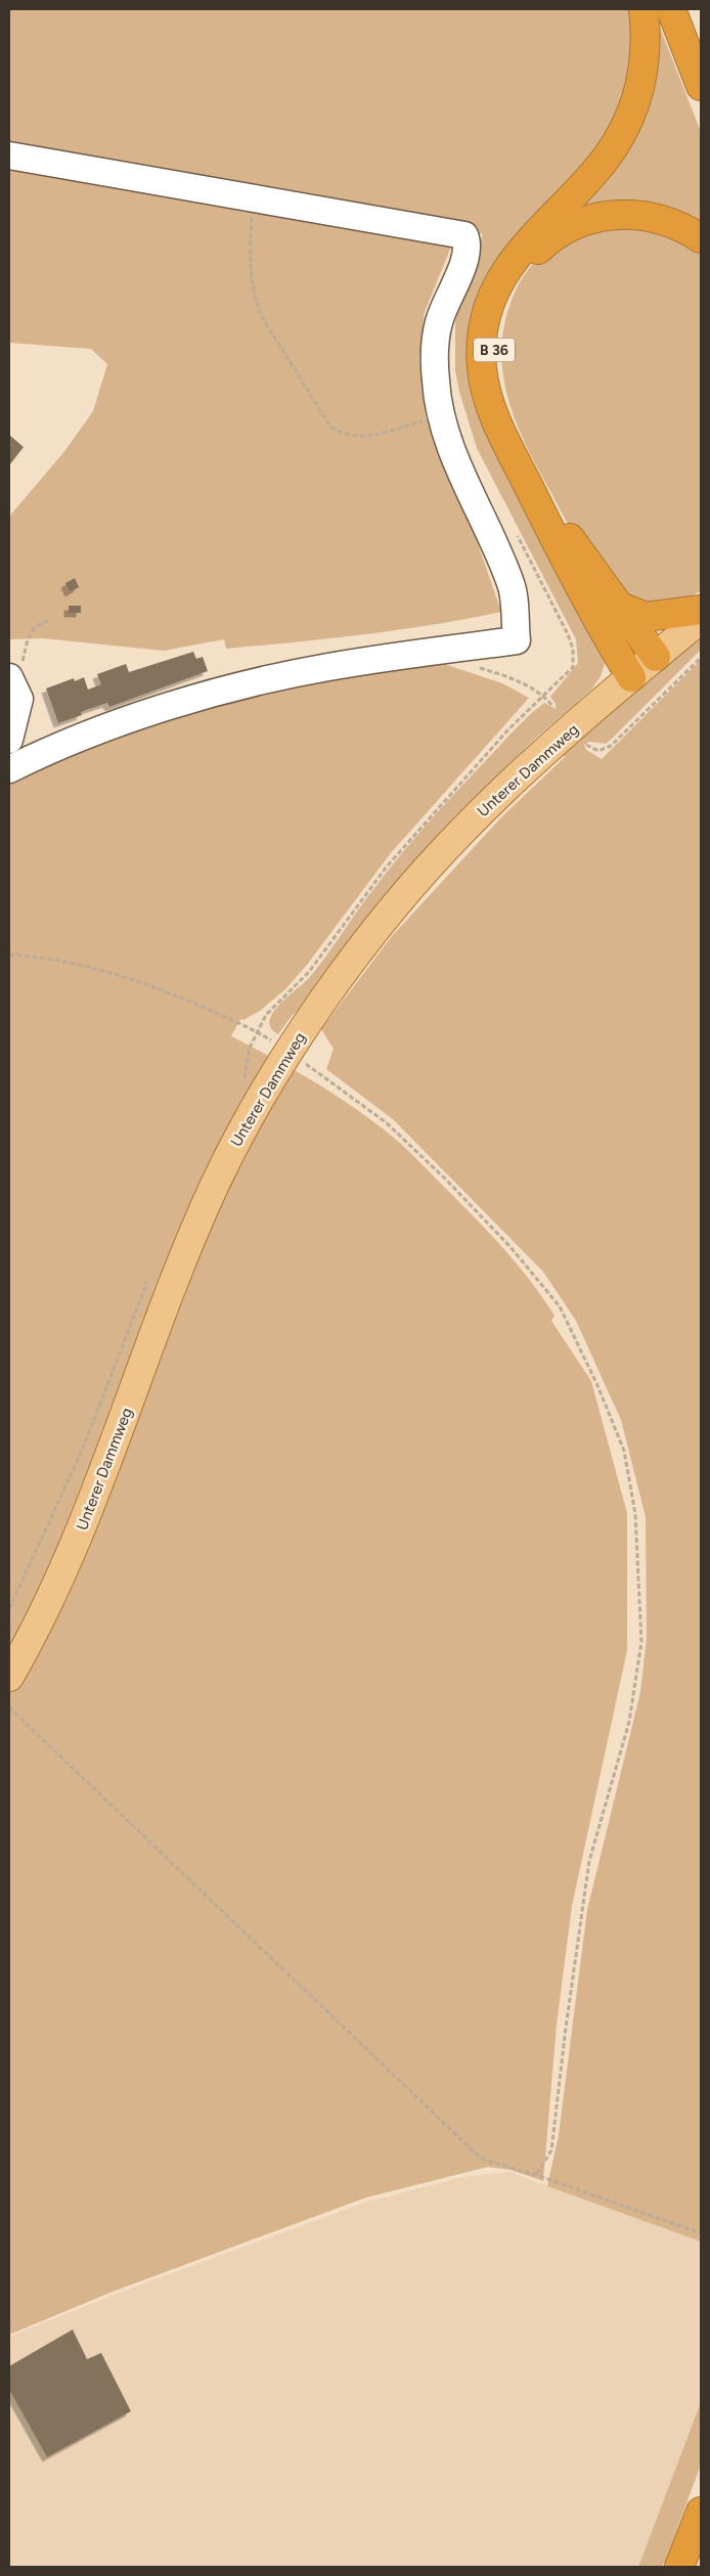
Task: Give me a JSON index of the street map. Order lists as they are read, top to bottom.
{
  "streets": {
    "highway": ["B 36"],
    "main road": ["Unterer Dammweg"]
  },
  "crossings": [
    ["B 36", "Unterer Dammweg"]
  ]
}
